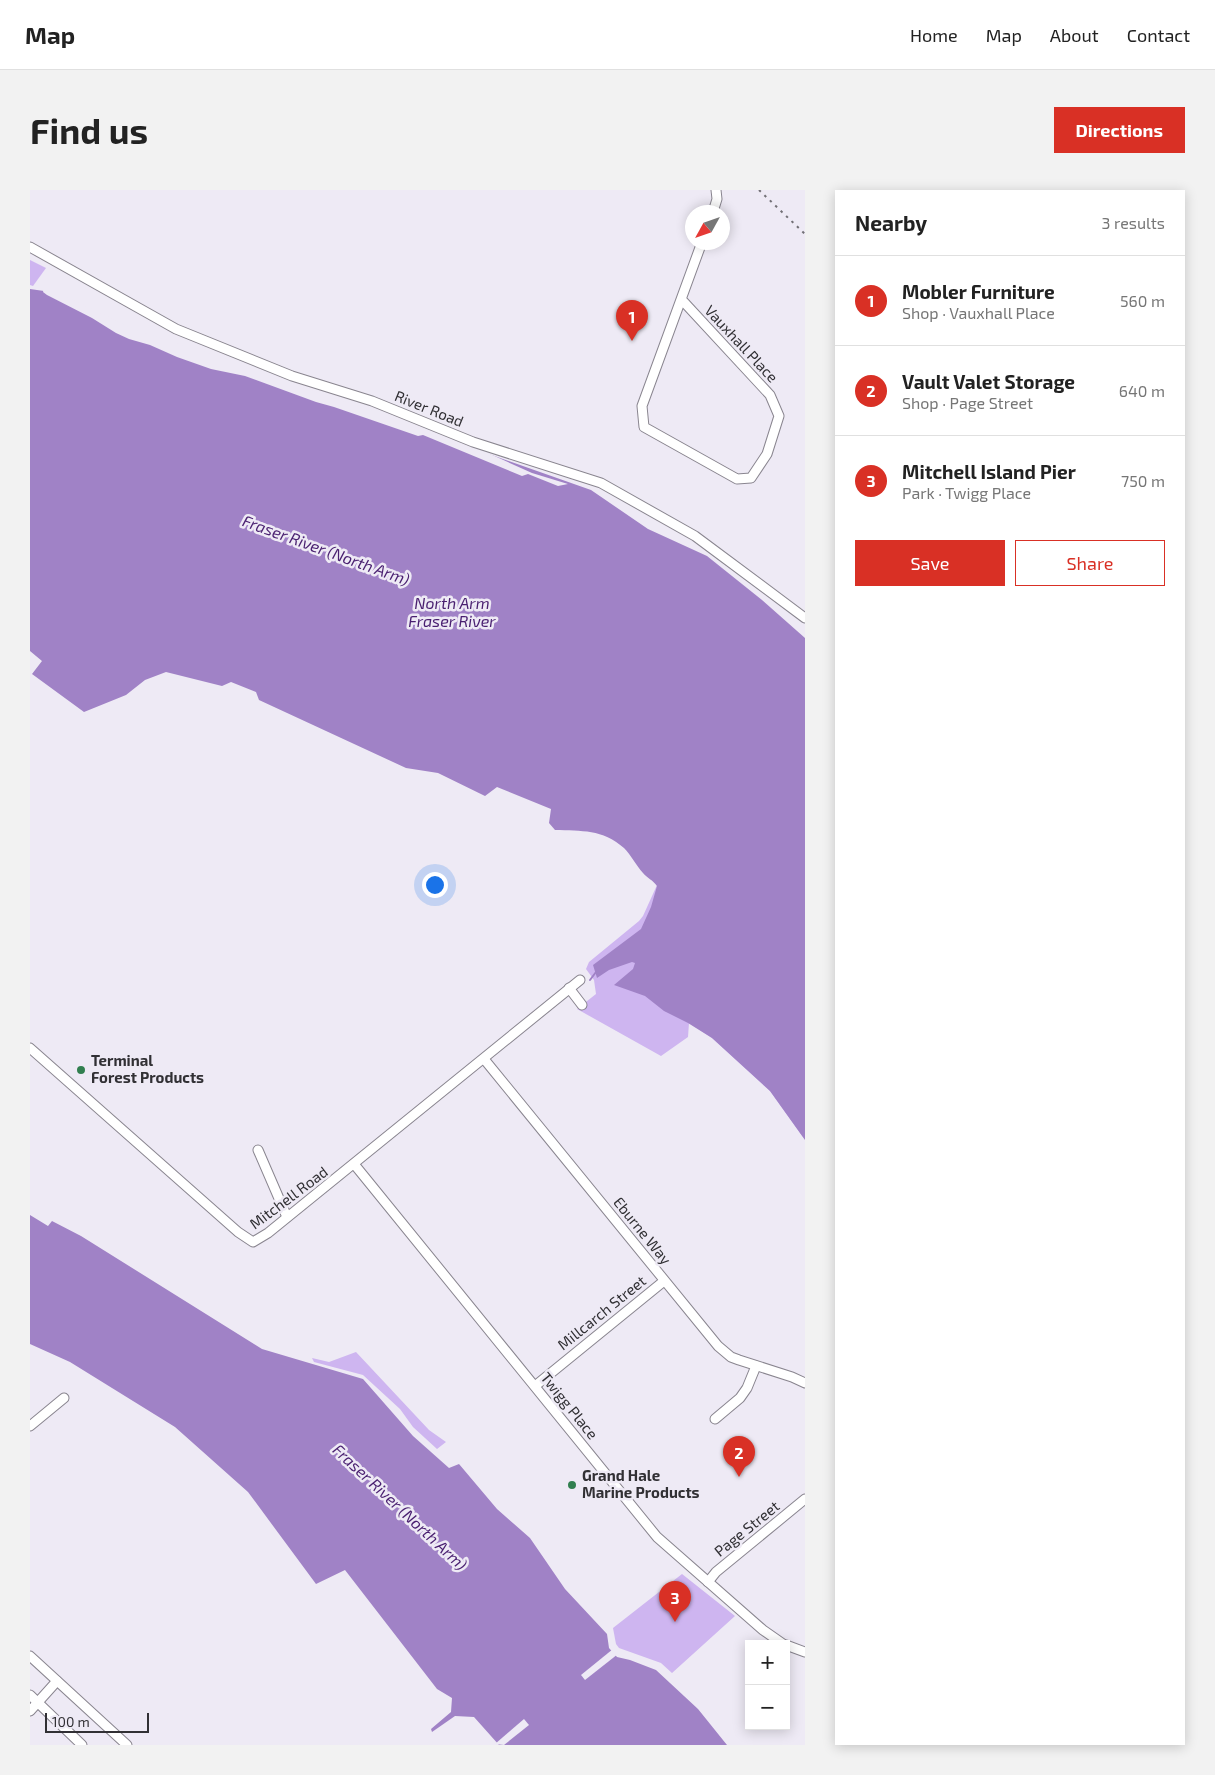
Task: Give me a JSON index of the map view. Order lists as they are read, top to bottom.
{
  "streets": {
    "street": [
      "Vauxhall Place",
      "River Road",
      "Mitchell Road",
      "Eburne Way",
      "Millcarch Street",
      "Twigg Place",
      "Page Street"
    ]
  },
  "crossings": [
    ["Mitchell Road", "Eburne Way"],
    ["Mitchell Road", "Twigg Place"],
    ["Eburne Way", "Millcarch Street"],
    ["Millcarch Street", "Twigg Place"],
    ["Twigg Place", "Page Street"]
  ],
  "water": ["Fraser River (North Arm)", "North Arm Fraser River"],
  "places": ["Terminal Forest Products", "Grand Hale Marine Products"],
  "scale_bar": "100 m",
  "north": "bottom left",
  "page": {
    "header": "Map",
    "nav": [
      "Home",
      "Map",
      "About",
      "Contact"
    ],
    "buttons": [
      "Directions",
      ["Save", "Share"]
    ],
    "title": "Find us",
    "heading": ["Nearby", "3 results"],
    "list": [
      {
        "mark": "1",
        "name": "Mobler Furniture",
        "note": "Shop · Vauxhall Place",
        "value": "560 m"
      },
      {
        "mark": "2",
        "name": "Vault Valet Storage",
        "note": "Shop · Page Street",
        "value": "640 m"
      },
      {
        "mark": "3",
        "name": "Mitchell Island Pier",
        "note": "Park · Twigg Place",
        "value": "750 m"
      }
    ],
    "pins": ["1", "2", "3"],
    "map_buttons": ["+", "−"],
    "scale": "100 m"
  }
}
